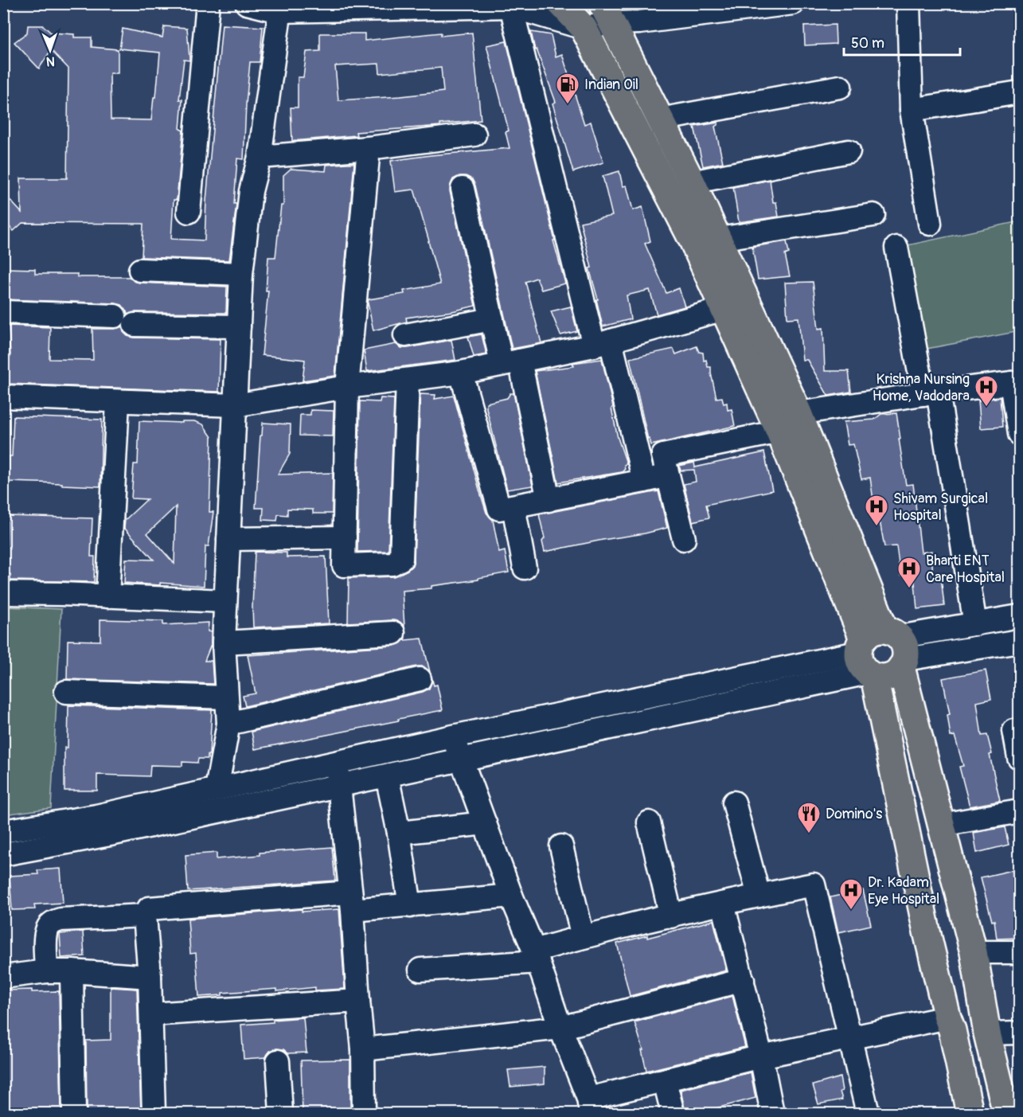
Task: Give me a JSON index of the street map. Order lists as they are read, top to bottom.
{
  "places": {
    "fuel station": ["Indian Oil"],
    "hospital": [
      "Krishna Nursing Home, Vadodara",
      "Shivam Surgical Hospital",
      "Bharti ENT Care Hospital",
      "Dr. Kadam Eye Hospital"
    ],
    "restaurant": ["Domino's"]
  },
  "scale_bar": "50 m",
  "north": "bottom"
}
